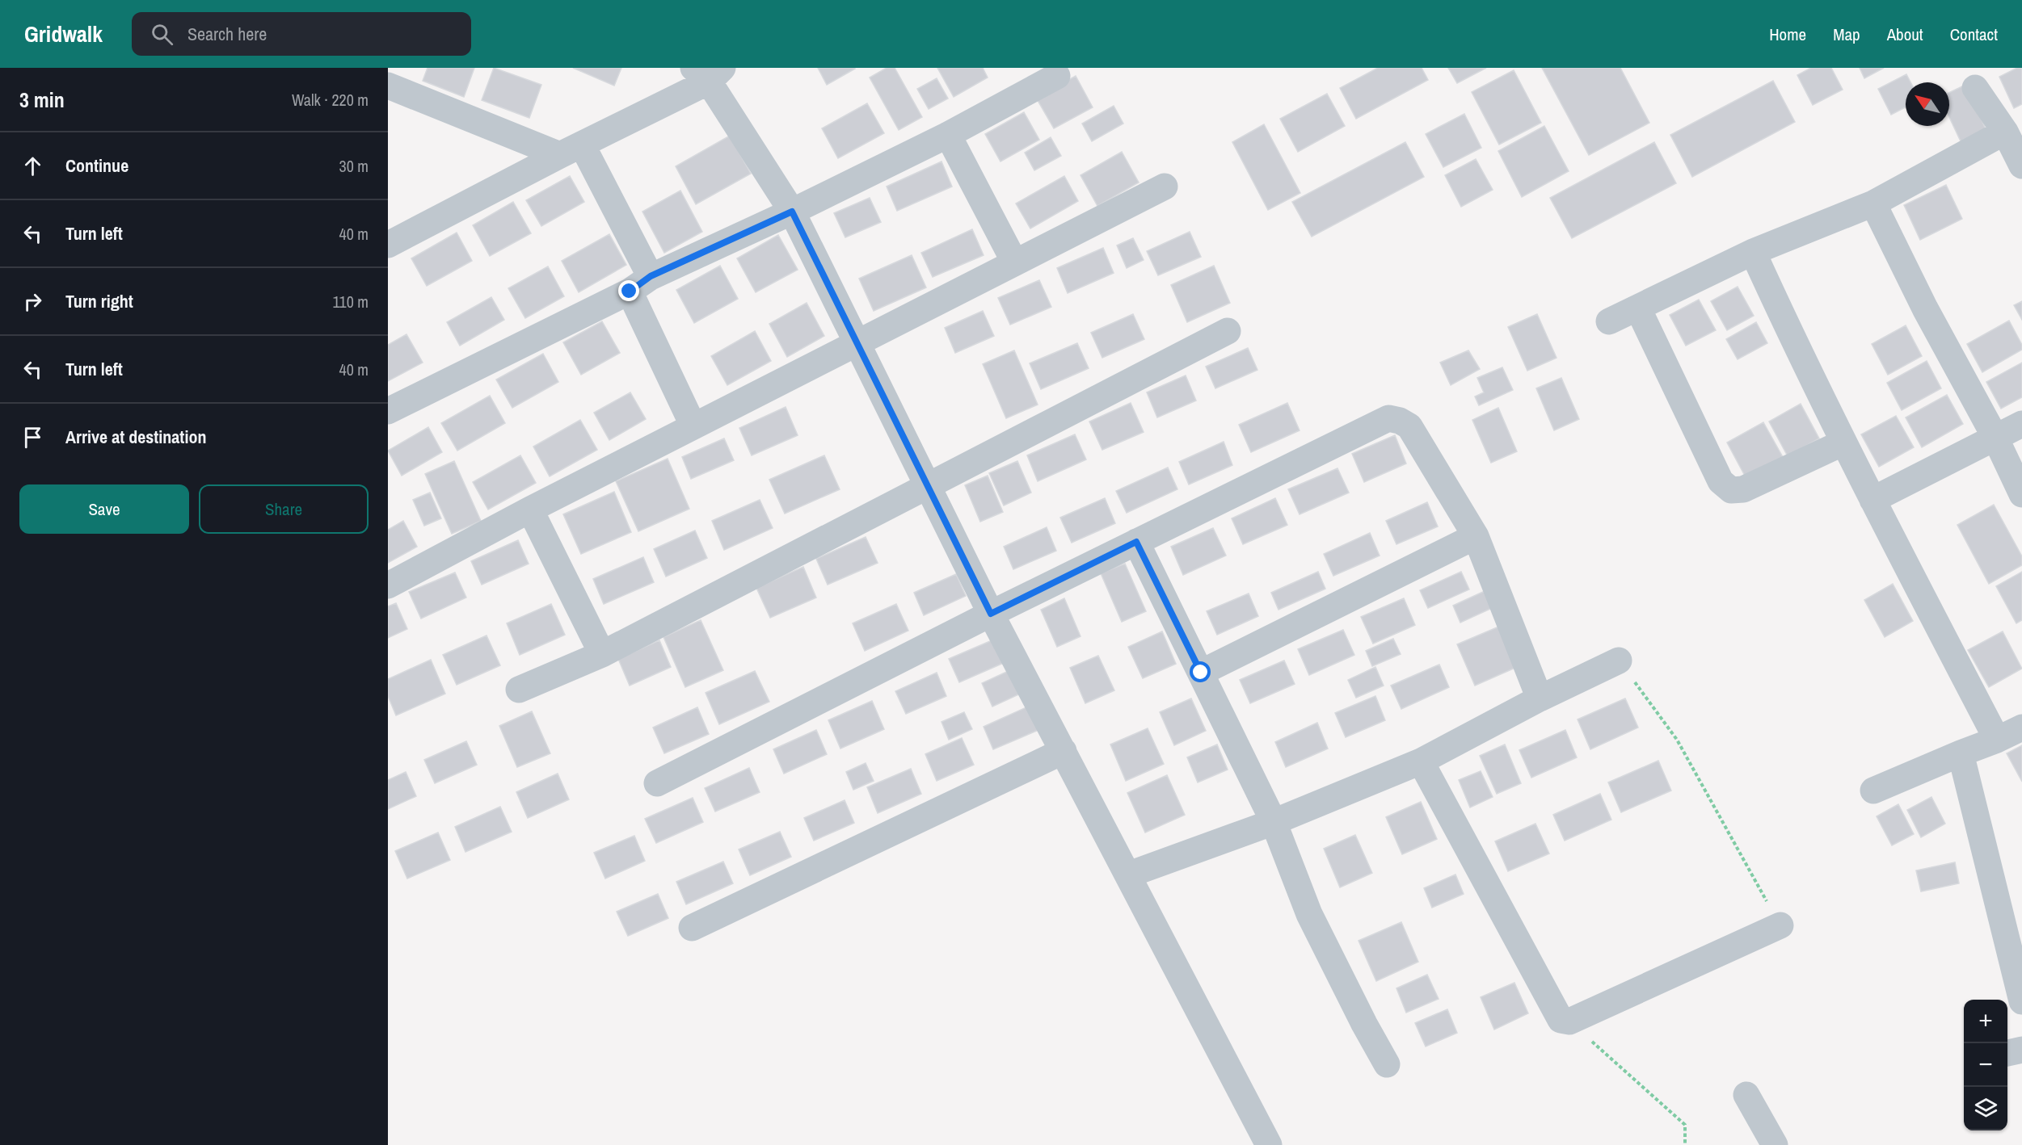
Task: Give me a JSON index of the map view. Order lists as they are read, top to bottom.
{
  "north": "top left",
  "page": {
    "header": "Gridwalk",
    "search": "Search here",
    "nav": [
      "Home",
      "Map",
      "About",
      "Contact"
    ],
    "heading": ["3 min", "Walk · 220 m"],
    "list": [
      ["Continue", "30 m"],
      ["Turn left", "40 m"],
      ["Turn right", "110 m"],
      ["Turn left", "40 m"],
      "Arrive at destination"
    ],
    "buttons": ["Save", "Share"],
    "map_buttons": ["+", "−"]
  }
}
